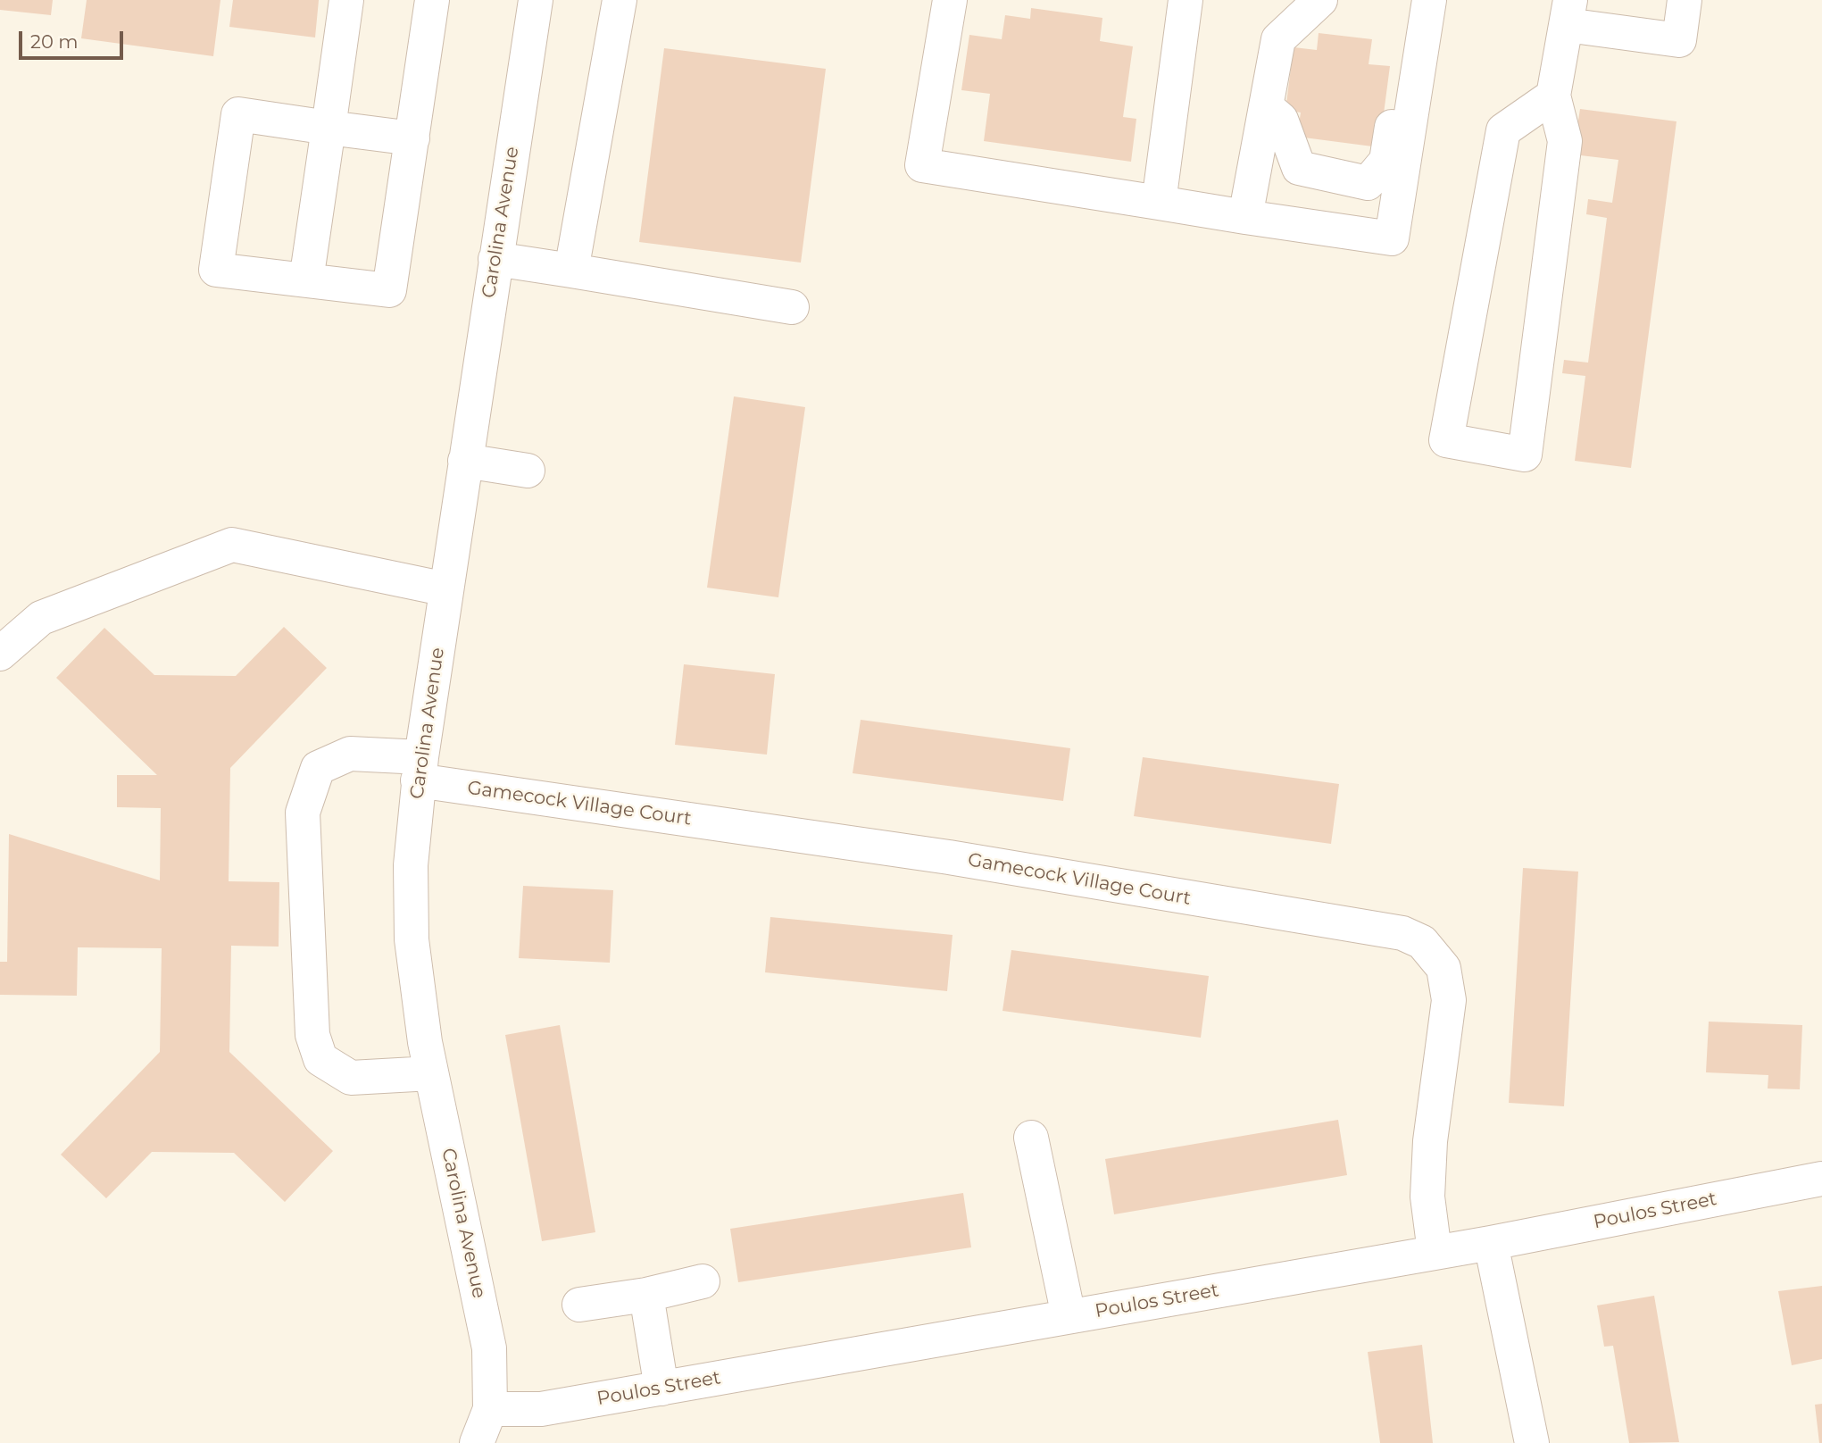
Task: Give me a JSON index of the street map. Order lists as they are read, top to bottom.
{
  "streets": {
    "street": ["Carolina Avenue", "Gamecock Village Court", "Poulos Street"]
  },
  "crossings": [
    ["Carolina Avenue", "Gamecock Village Court"],
    ["Carolina Avenue", "Poulos Street"],
    ["Gamecock Village Court", "Poulos Street"]
  ],
  "scale_bar": "20 m"
}
